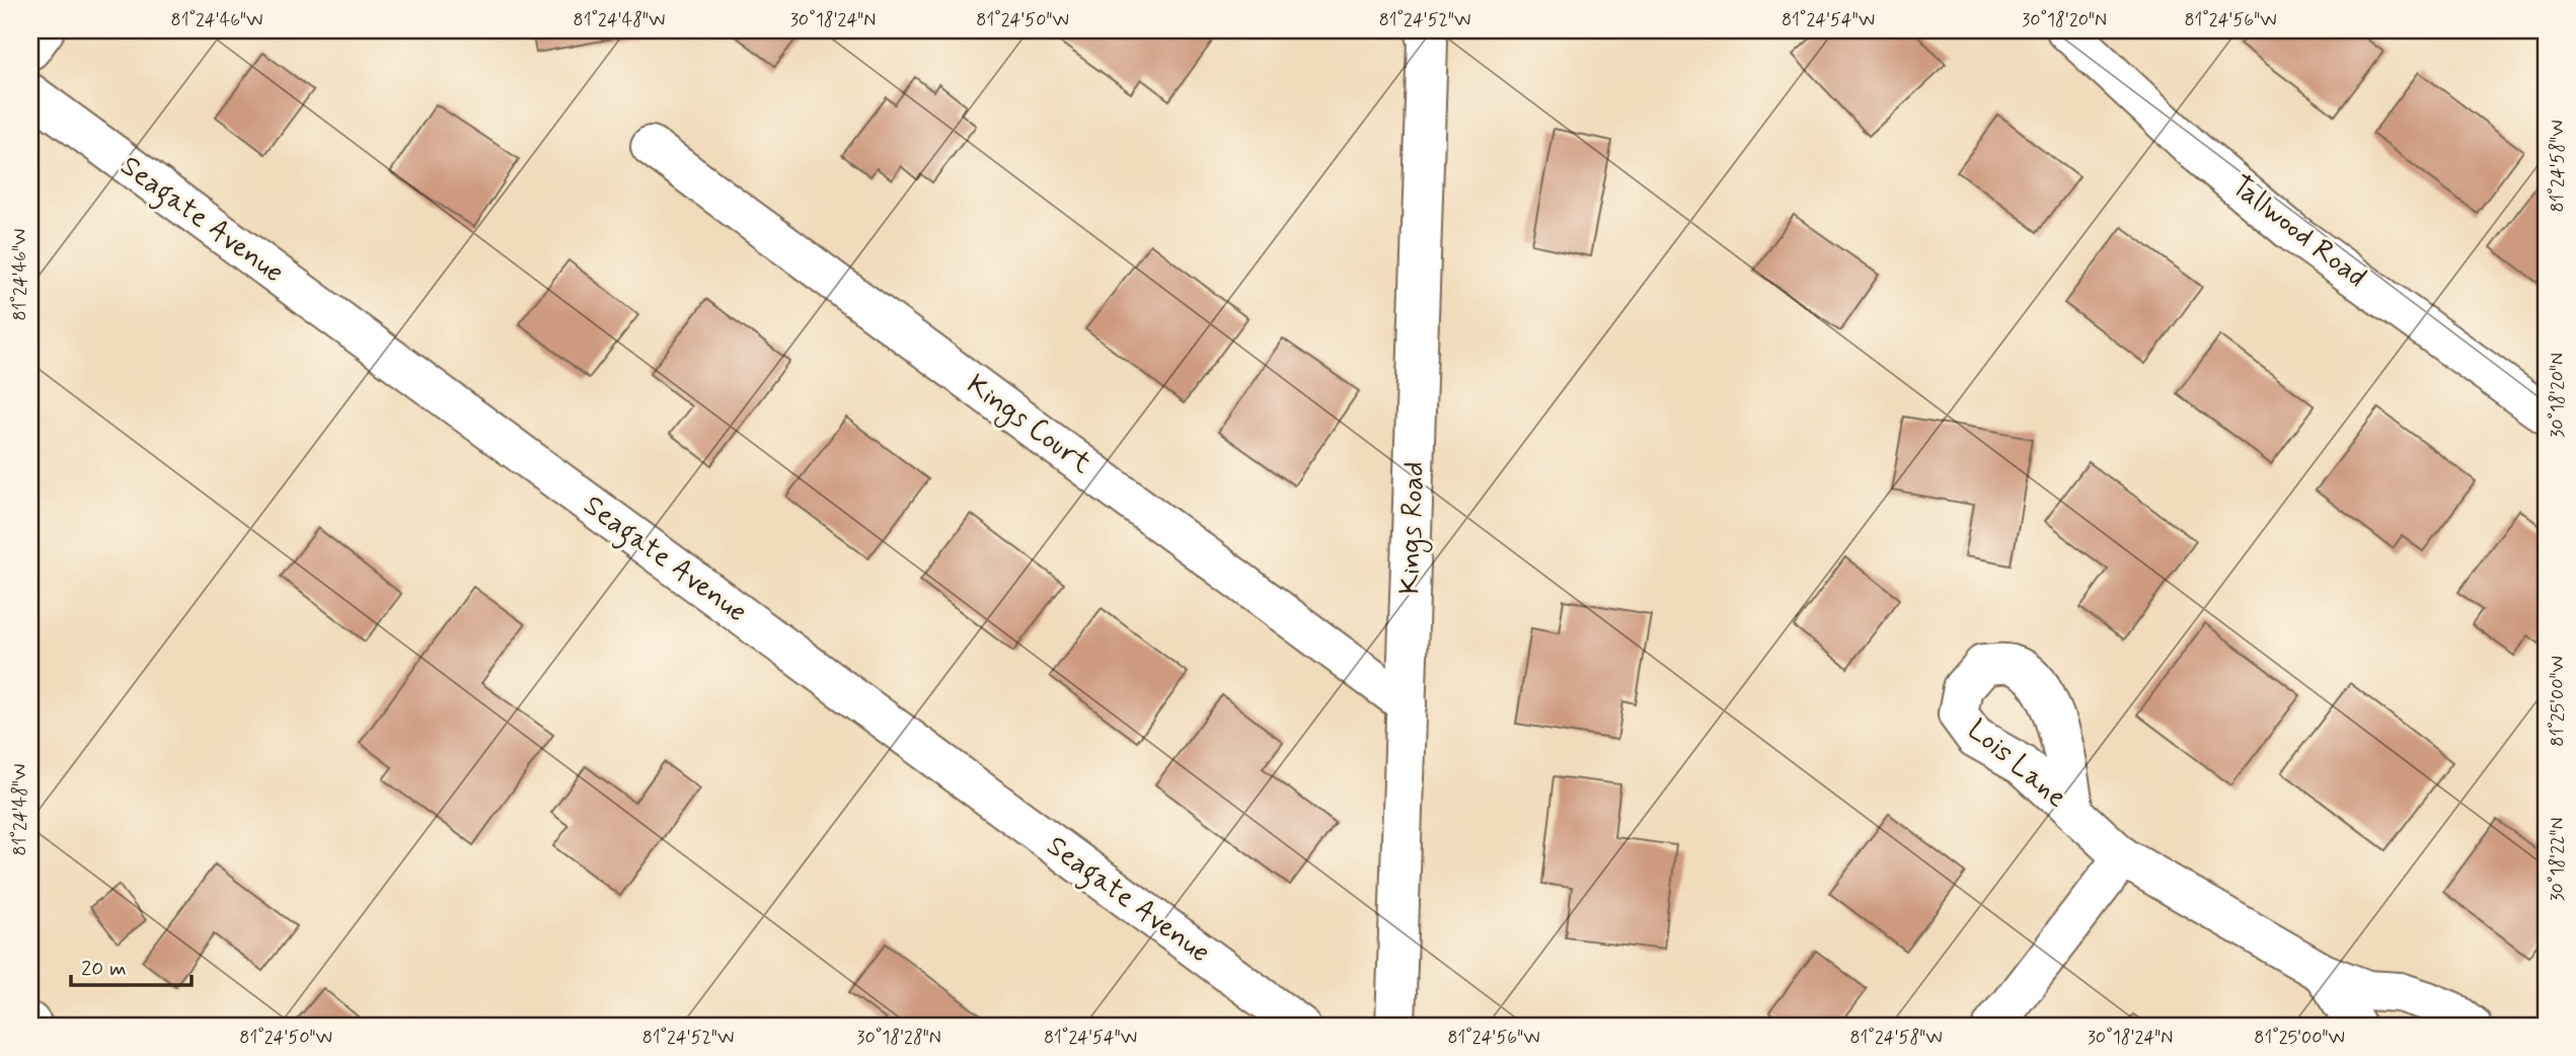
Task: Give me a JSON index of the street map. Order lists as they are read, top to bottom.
{
  "streets": {
    "street": [
      "Seagate Avenue",
      "Tallwood Road",
      "Kings Court",
      "Kings Road",
      "Lois Lane"
    ]
  },
  "crossings": [
    ["Kings Court", "Kings Road"]
  ],
  "scale_bar": "20 m",
  "coordinates": [
    "81°24'46\"W",
    "81°24'48\"W",
    "30°18'24\"N",
    "81°24'50\"W",
    "81°24'52\"W",
    "81°24'54\"W",
    "30°18'20\"N",
    "81°24'56\"W",
    "81°24'58\"W",
    "81°25'00\"W",
    "30°18'22\"N",
    "30°18'28\"N"
  ]
}
